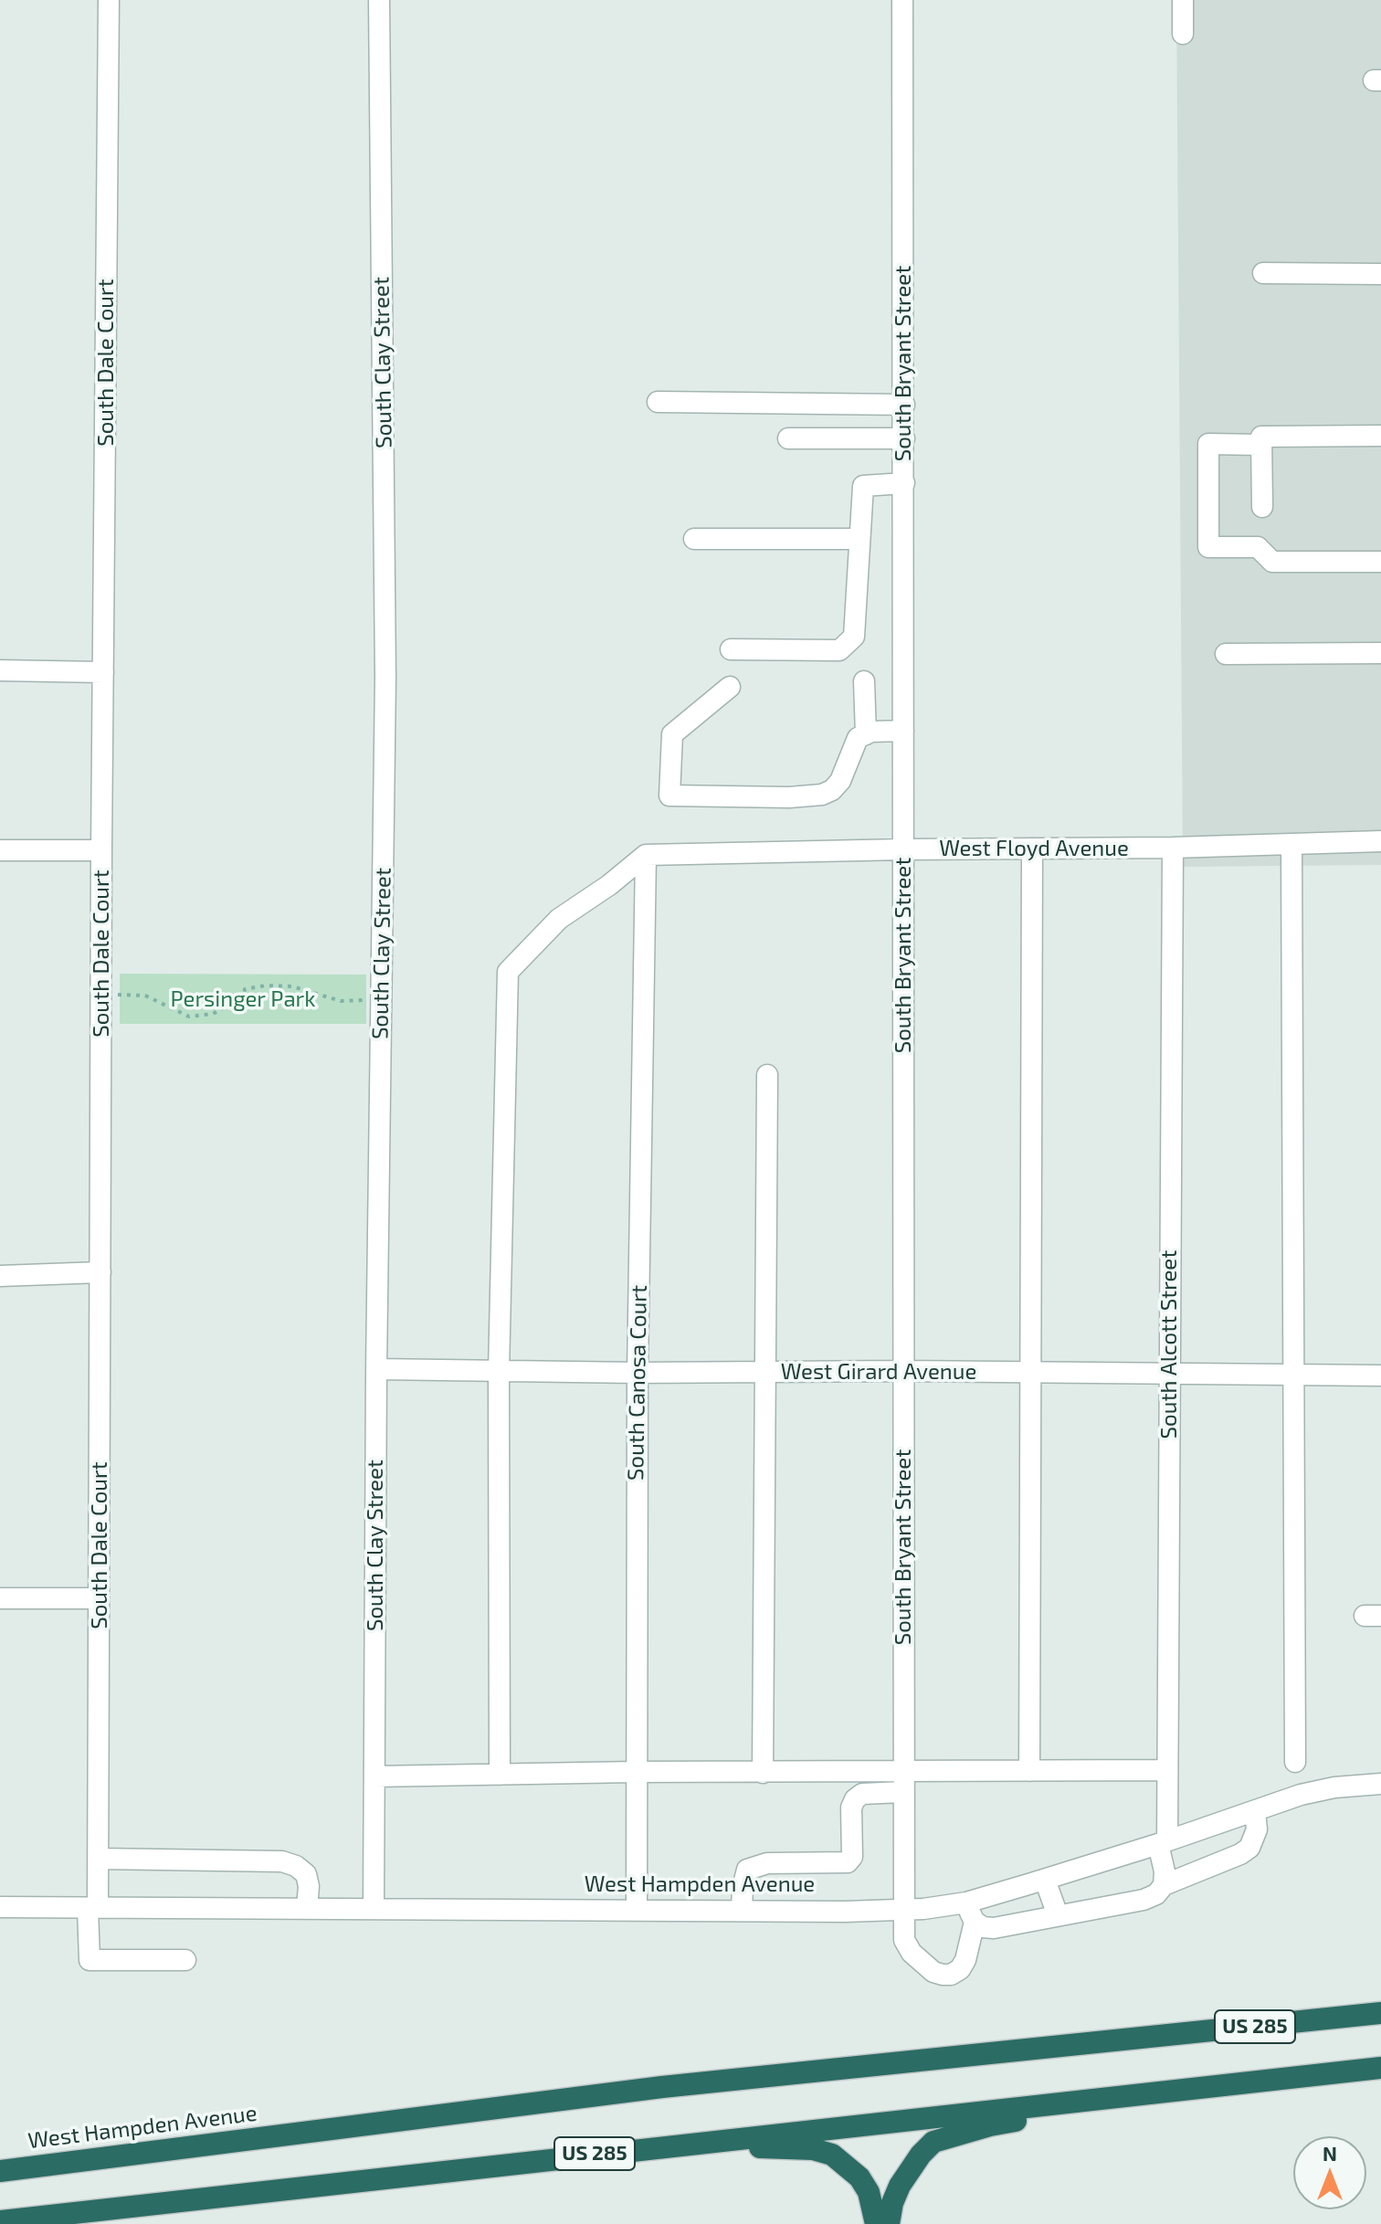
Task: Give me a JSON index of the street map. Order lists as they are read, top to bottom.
{
  "streets": {
    "highway": ["West Hampden Avenue", "US 285"],
    "street": [
      "South Dale Court",
      "South Clay Street",
      "South Bryant Street",
      "West Floyd Avenue",
      "South Alcott Street",
      "West Girard Avenue",
      "South Canosa Court"
    ]
  },
  "crossings": [
    ["South Dale Court", "West Hampden Avenue"],
    ["South Clay Street", "West Girard Avenue"],
    ["South Clay Street", "West Hampden Avenue"],
    ["South Bryant Street", "West Floyd Avenue"],
    ["South Bryant Street", "West Girard Avenue"],
    ["South Bryant Street", "West Hampden Avenue"],
    ["West Floyd Avenue", "South Alcott Street"],
    ["West Floyd Avenue", "South Canosa Court"],
    ["South Alcott Street", "West Girard Avenue"],
    ["South Alcott Street", "West Hampden Avenue"],
    ["West Girard Avenue", "South Canosa Court"],
    ["South Canosa Court", "West Hampden Avenue"]
  ],
  "parks": ["Persinger Park"],
  "north": "top"
}
